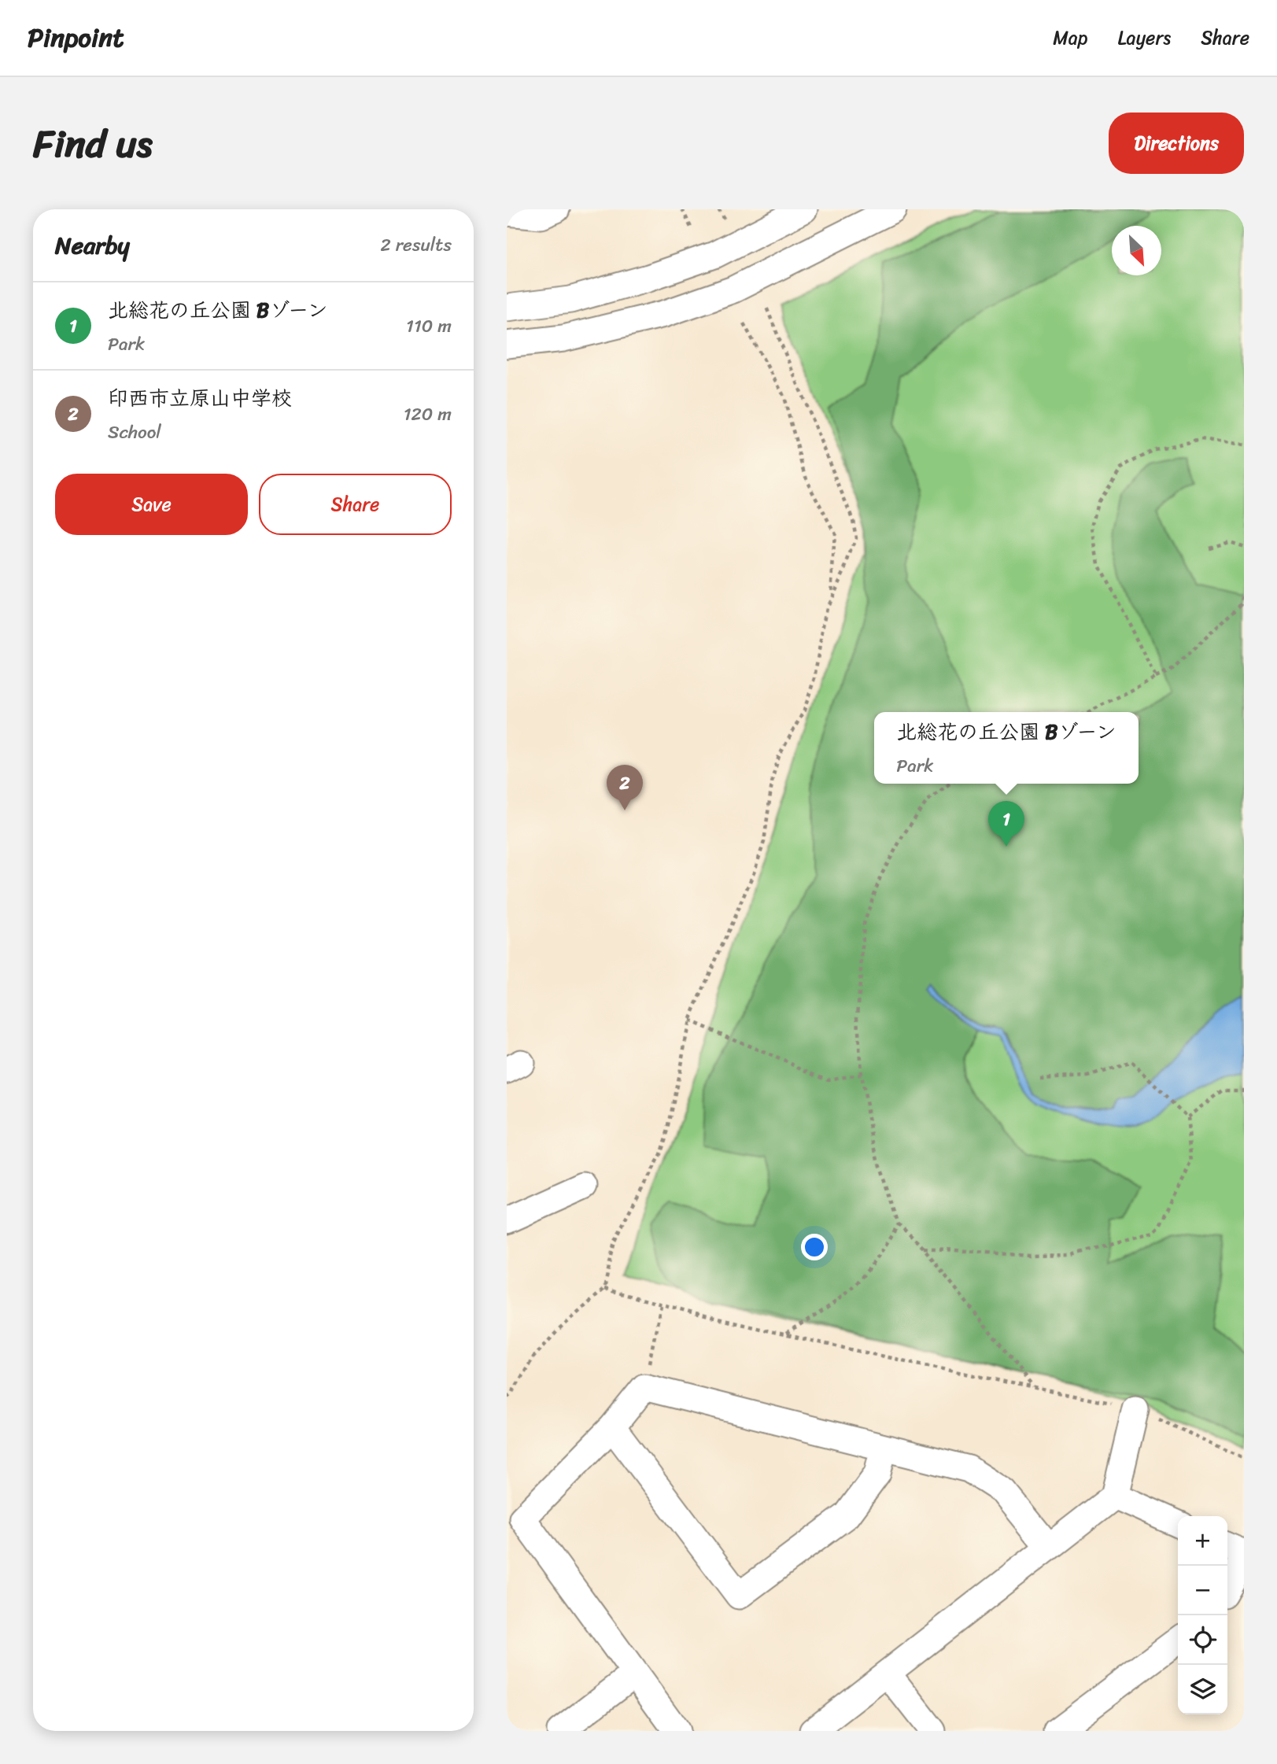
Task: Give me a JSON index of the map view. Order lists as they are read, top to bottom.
{
  "north": "bottom right",
  "page": {
    "header": "Pinpoint",
    "nav": ["Map", "Layers", "Share"],
    "title": "Find us",
    "buttons": [
      "Directions",
      ["Save", "Share"]
    ],
    "heading": ["Nearby", "2 results"],
    "list": [
      {
        "mark": "1",
        "name": "北総花の丘公園 Bゾーン",
        "note": "Park",
        "value": "110 m"
      },
      {
        "mark": "2",
        "name": "印西市立原山中学校",
        "note": "School",
        "value": "120 m"
      }
    ],
    "popup": ["北総花の丘公園 Bゾーン", "Park"],
    "pins": ["2", "1"],
    "map_buttons": ["+", "−"]
  }
}
